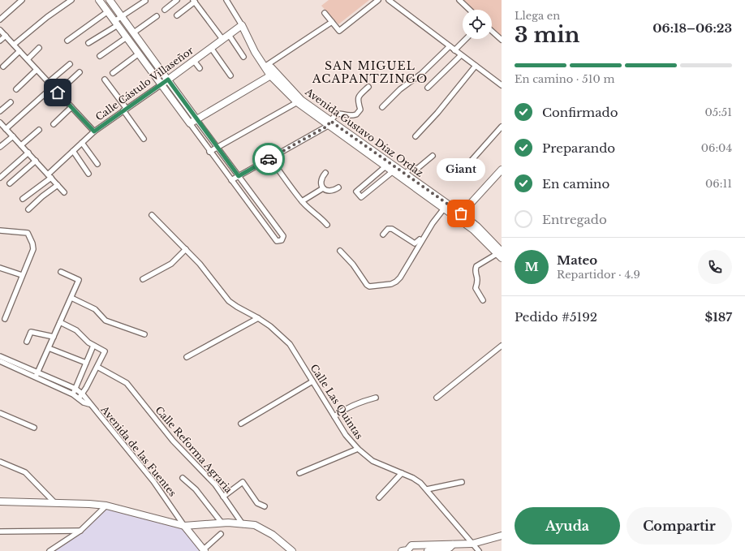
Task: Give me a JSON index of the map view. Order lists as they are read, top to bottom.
{
  "streets": {
    "street": [
      "Calle Cástulo Villaseñor",
      "Avenida Gustavo Díaz Ordaz",
      "Calle Las Quintas",
      "Calle Reforma Agraria",
      "Avenida de las Fuentes"
    ]
  },
  "crossings": [
    ["Calle Cástulo Villaseñor", "Avenida Gustavo Díaz Ordaz"]
  ],
  "districts": ["SAN MIGUEL ACAPANTZINGO"],
  "places": ["Giant"],
  "page": {
    "heading": ["3 min", "Llega en", "06:18–06:23"],
    "panel": [
      "Mateo",
      "Repartidor · 4.9",
      "Pedido #5192",
      "$187"
    ],
    "bar": "En camino · 510 m",
    "list": [
      ["Confirmado", "05:51"],
      ["Preparando", "06:04"],
      ["En camino", "06:11"],
      "Entregado"
    ],
    "bubble": "Giant",
    "round": "M",
    "buttons": ["Ayuda", "Compartir"]
  }
}
